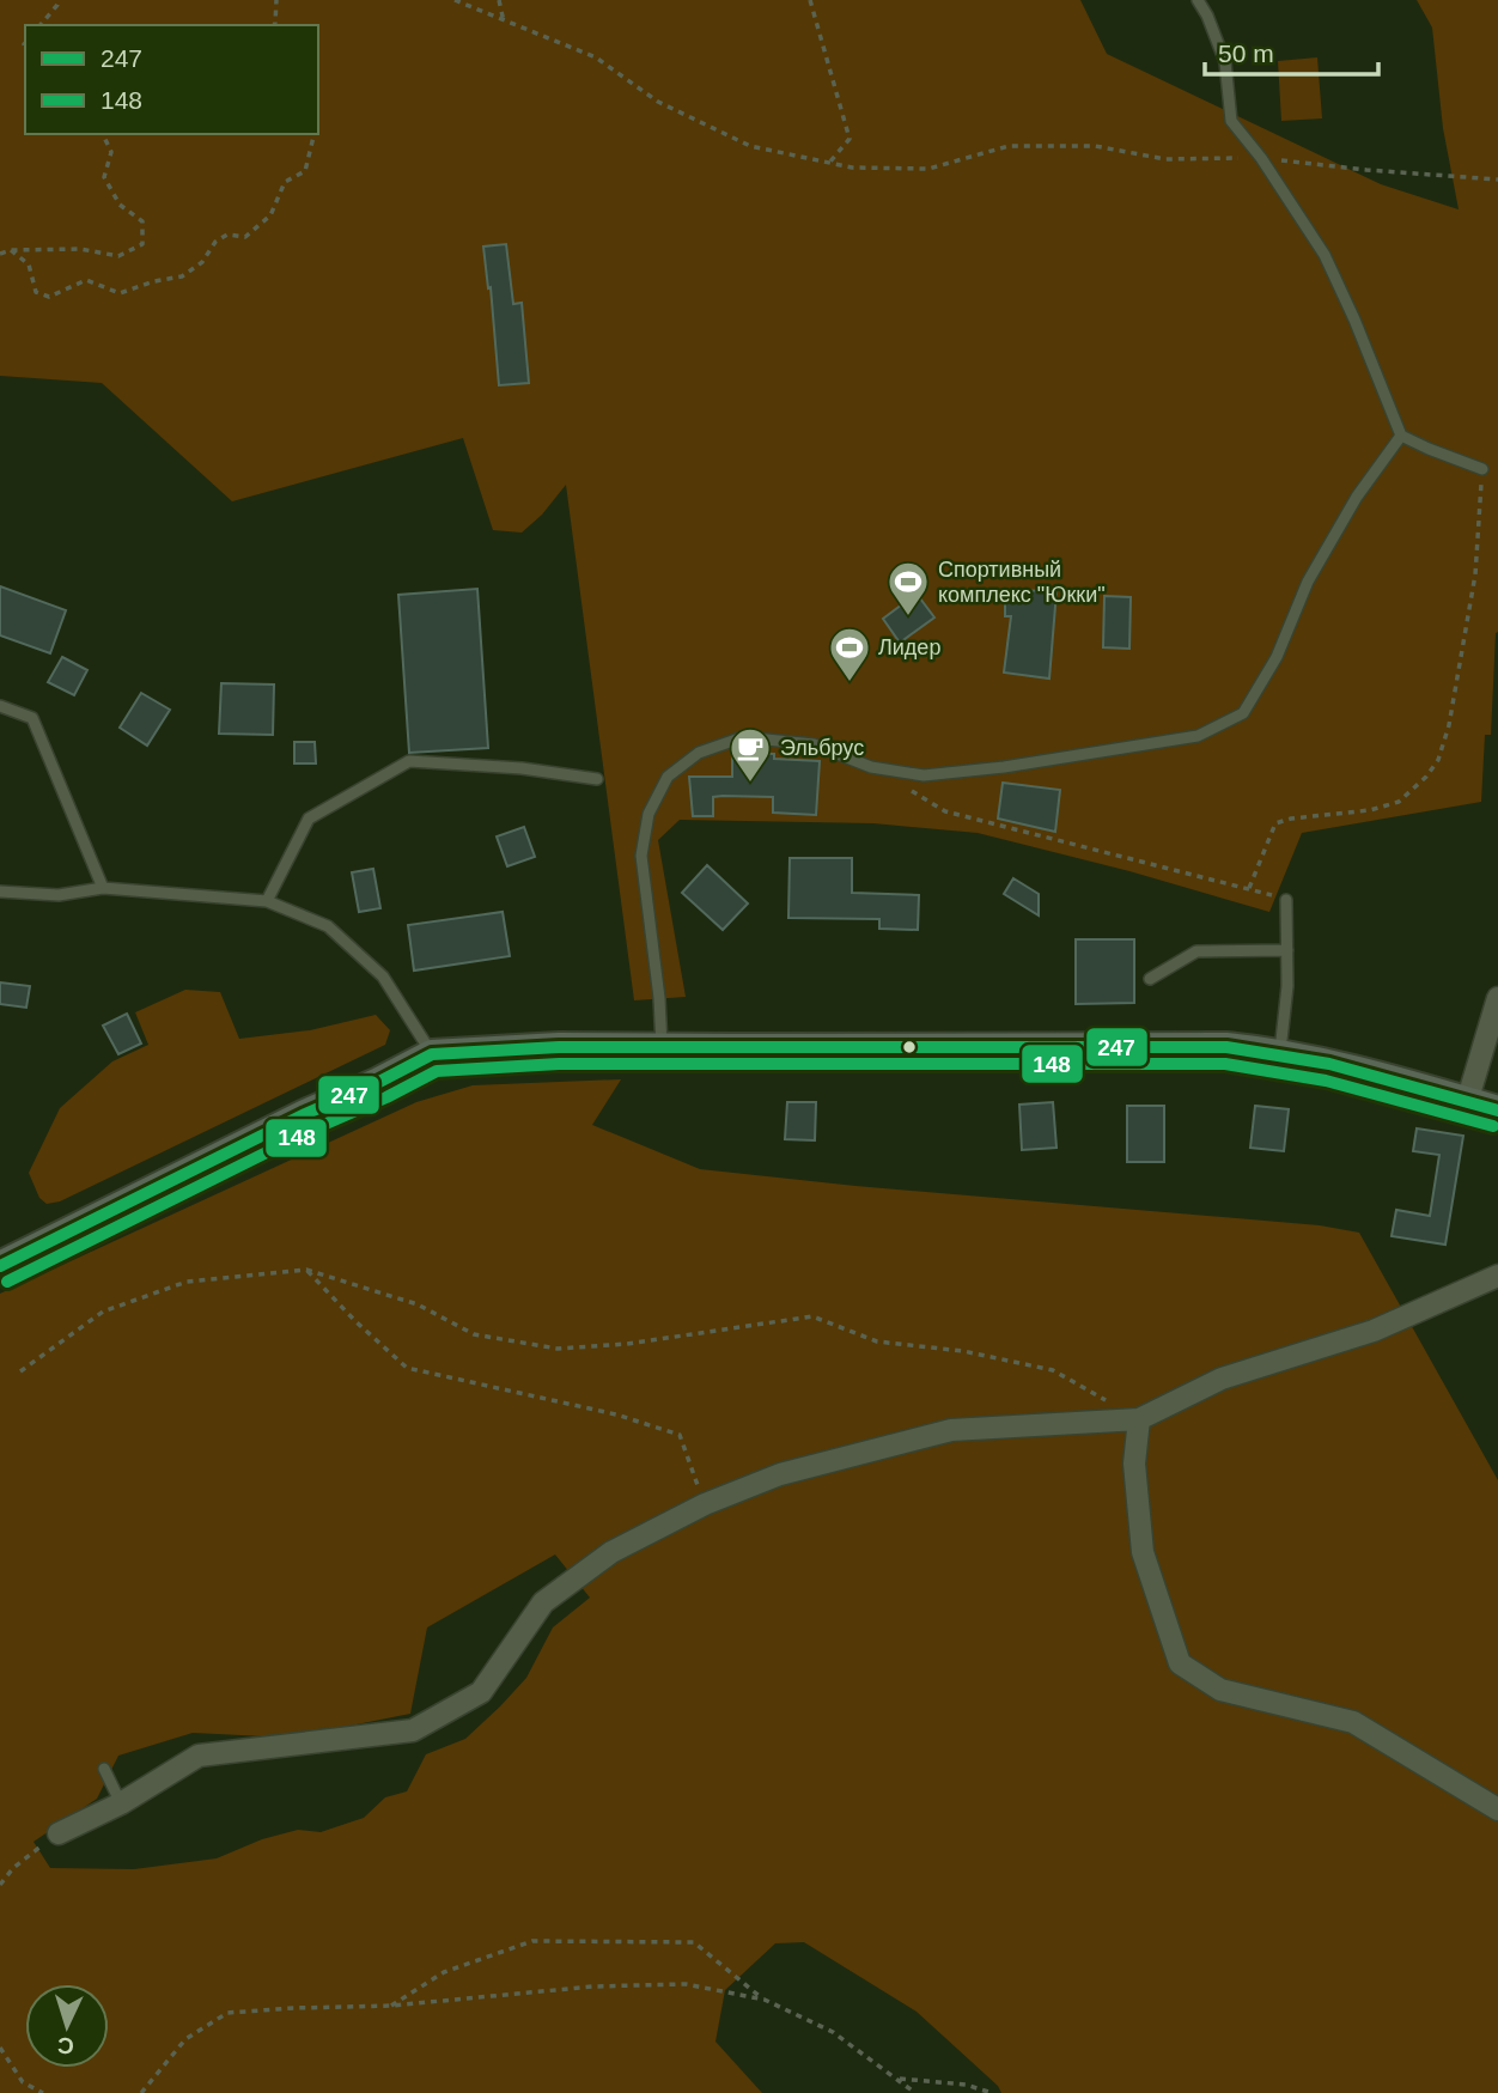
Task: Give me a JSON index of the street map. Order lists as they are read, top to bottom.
{
  "places": {
    "sports": ["Спортивный комплекс \"Юкки\"", "Лидер"],
    "cafe": ["Эльбрус"]
  },
  "lines": ["transit line 247", "transit line 148"],
  "legend": ["247", "148"],
  "scale_bar": "50 m",
  "north": "bottom"
}
